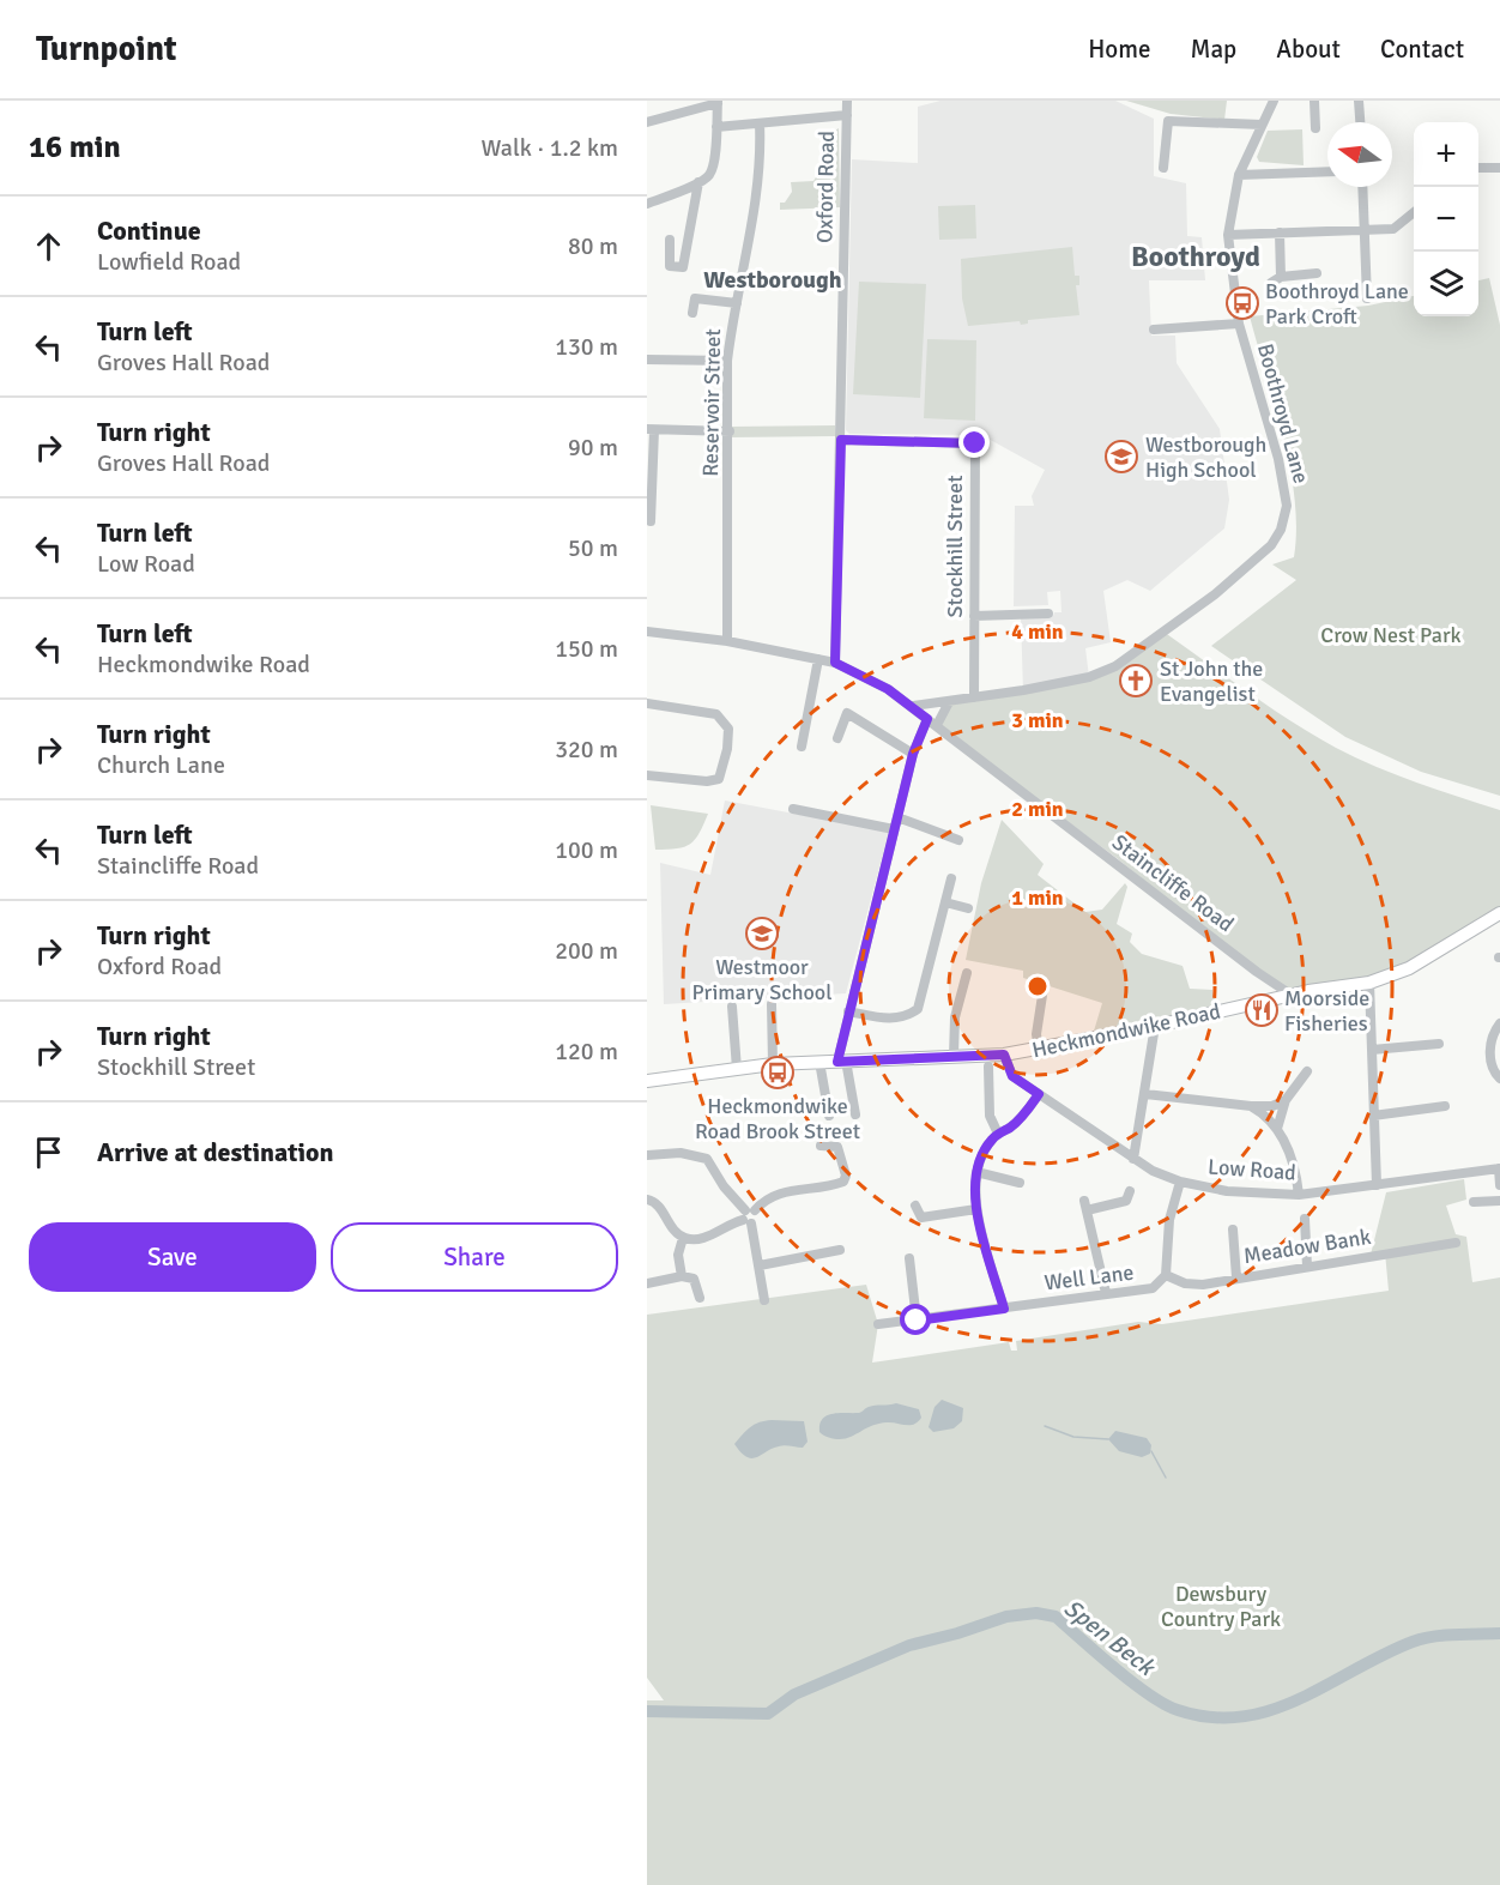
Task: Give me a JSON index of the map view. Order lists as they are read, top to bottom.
{
  "streets": {
    "main road": ["Heckmondwike Road"],
    "street": [
      "Oxford Road",
      "Reservoir Street",
      "Boothroyd Lane",
      "Stockhill Street",
      "Staincliffe Road",
      "Low Road",
      "Meadow Bank",
      "Well Lane"
    ]
  },
  "crossings": [
    ["Oxford Road", "Stockhill Street"],
    ["Oxford Road", "Staincliffe Road"],
    ["Reservoir Street", "Staincliffe Road"],
    ["Boothroyd Lane", "Stockhill Street"],
    ["Boothroyd Lane", "Staincliffe Road"],
    ["Staincliffe Road", "Heckmondwike Road"],
    ["Heckmondwike Road", "Low Road"],
    ["Low Road", "Well Lane"],
    ["Meadow Bank", "Well Lane"]
  ],
  "districts": ["Boothroyd", "Westborough"],
  "water": ["Spen Beck"],
  "parks": ["Crow Nest Park", "Dewsbury Country Park"],
  "places": {
    "bus stop": ["Boothroyd Lane Park Croft", "Heckmondwike Road Brook Street"],
    "school or university": ["Westborough High School", "Westmoor Primary School"],
    "church": ["St John the Evangelist"],
    "restaurant": ["Moorside Fisheries"]
  },
  "north": "left",
  "page": {
    "header": "Turnpoint",
    "nav": [
      "Home",
      "Map",
      "About",
      "Contact"
    ],
    "heading": ["16 min", "Walk · 1.2 km"],
    "map_buttons": ["+", "−"],
    "list": [
      ["Continue", "Lowfield Road", "80 m"],
      ["Turn left", "Groves Hall Road", "130 m"],
      ["Turn right", "Groves Hall Road", "90 m"],
      ["Turn left", "Low Road", "50 m"],
      ["Turn left", "Heckmondwike Road", "150 m"],
      ["Turn right", "Church Lane", "320 m"],
      ["Turn left", "Staincliffe Road", "100 m"],
      ["Turn right", "Oxford Road", "200 m"],
      ["Turn right", "Stockhill Street", "120 m"],
      "Arrive at destination"
    ],
    "buttons": ["Save", "Share"]
  },
  "rings": [
    "4 min",
    "3 min",
    "2 min",
    "1 min"
  ]
}
